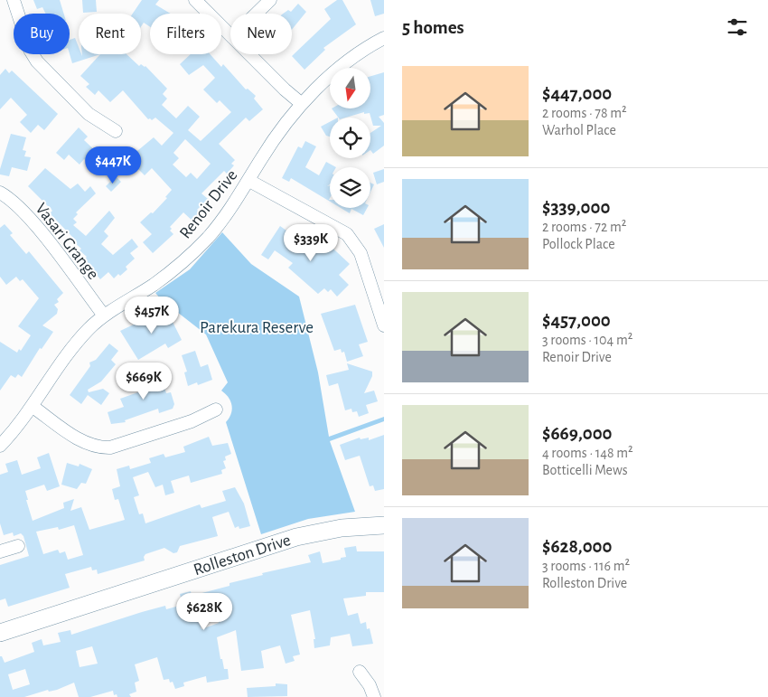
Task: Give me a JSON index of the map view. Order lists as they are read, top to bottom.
{
  "streets": {
    "main road": ["Rolleston Drive"],
    "street": ["Renoir Drive", "Vasari Grange"]
  },
  "crossings": [
    ["Renoir Drive", "Vasari Grange"]
  ],
  "parks": ["Parekura Reserve"],
  "north": "bottom",
  "page": {
    "heading": "5 homes",
    "chip": [
      "Buy",
      "Rent",
      "Filters",
      "New"
    ],
    "list": [
      {
        "name": "$447,000",
        "note": "2 rooms · 78 m² · Warhol Place"
      },
      {
        "name": "$339,000",
        "note": "2 rooms · 72 m² · Pollock Place"
      },
      {
        "name": "$457,000",
        "note": "3 rooms · 104 m² · Renoir Drive"
      },
      {
        "name": "$669,000",
        "note": "4 rooms · 148 m² · Botticelli Mews"
      },
      {
        "name": "$628,000",
        "note": "3 rooms · 116 m² · Rolleston Drive"
      }
    ],
    "price": [
      "$447K",
      "$339K",
      "$457K",
      "$669K",
      "$628K"
    ]
  }
}
